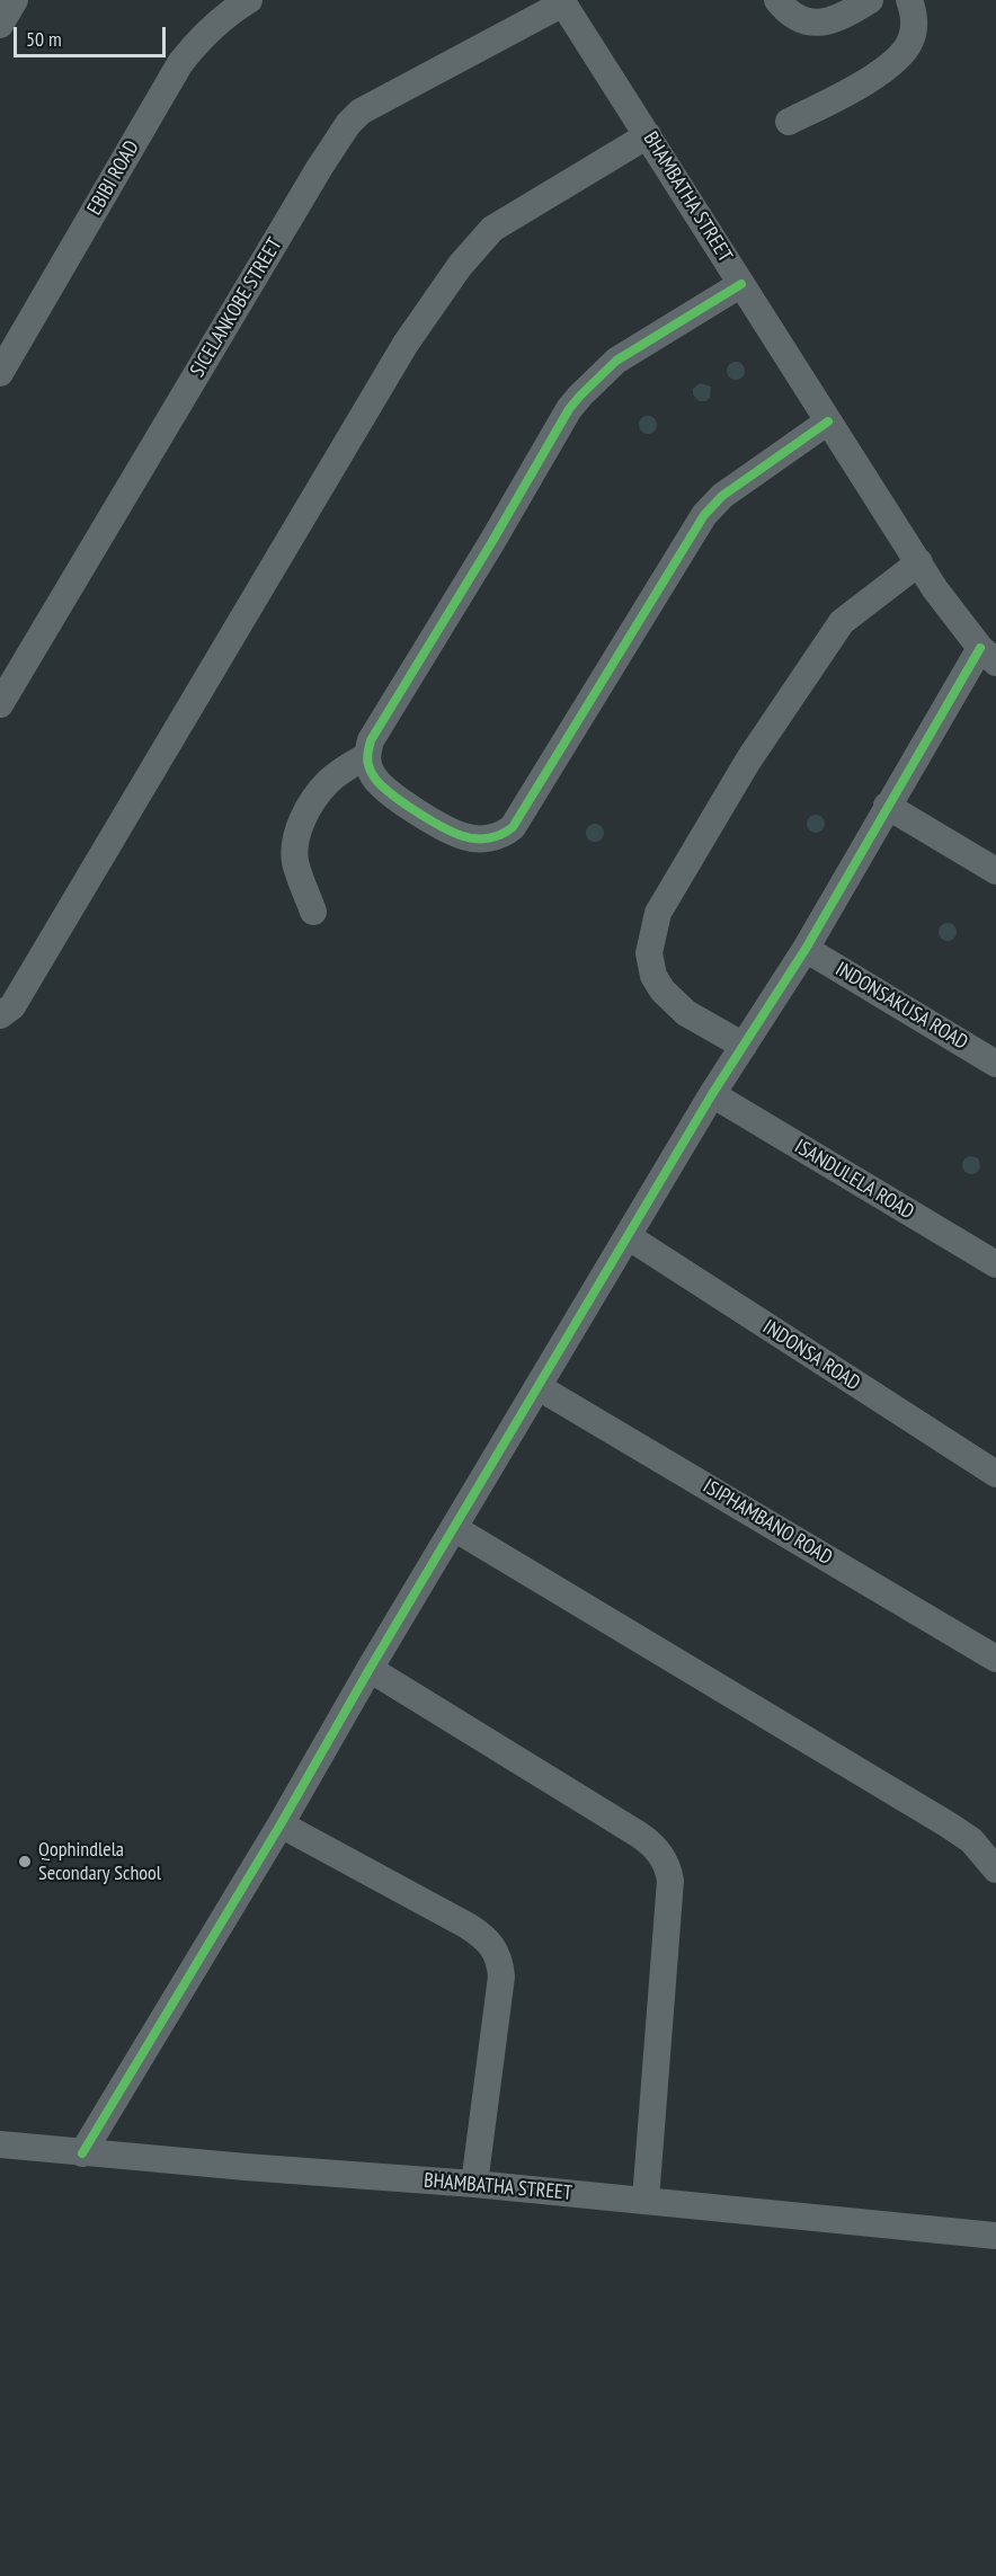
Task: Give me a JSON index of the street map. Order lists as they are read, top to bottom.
{
  "streets": {
    "street": [
      "EBIBI ROAD",
      "BHAMBATHA STREET",
      "SICELANKOBE STREET",
      "INDONSAKUSA ROAD",
      "ISANDULELA ROAD",
      "INDONSA ROAD",
      "ISIPHAMBANO ROAD"
    ]
  },
  "crossings": [
    ["BHAMBATHA STREET", "SICELANKOBE STREET"]
  ],
  "places": ["Qophindlela Secondary School"],
  "scale_bar": "50 m"
}
